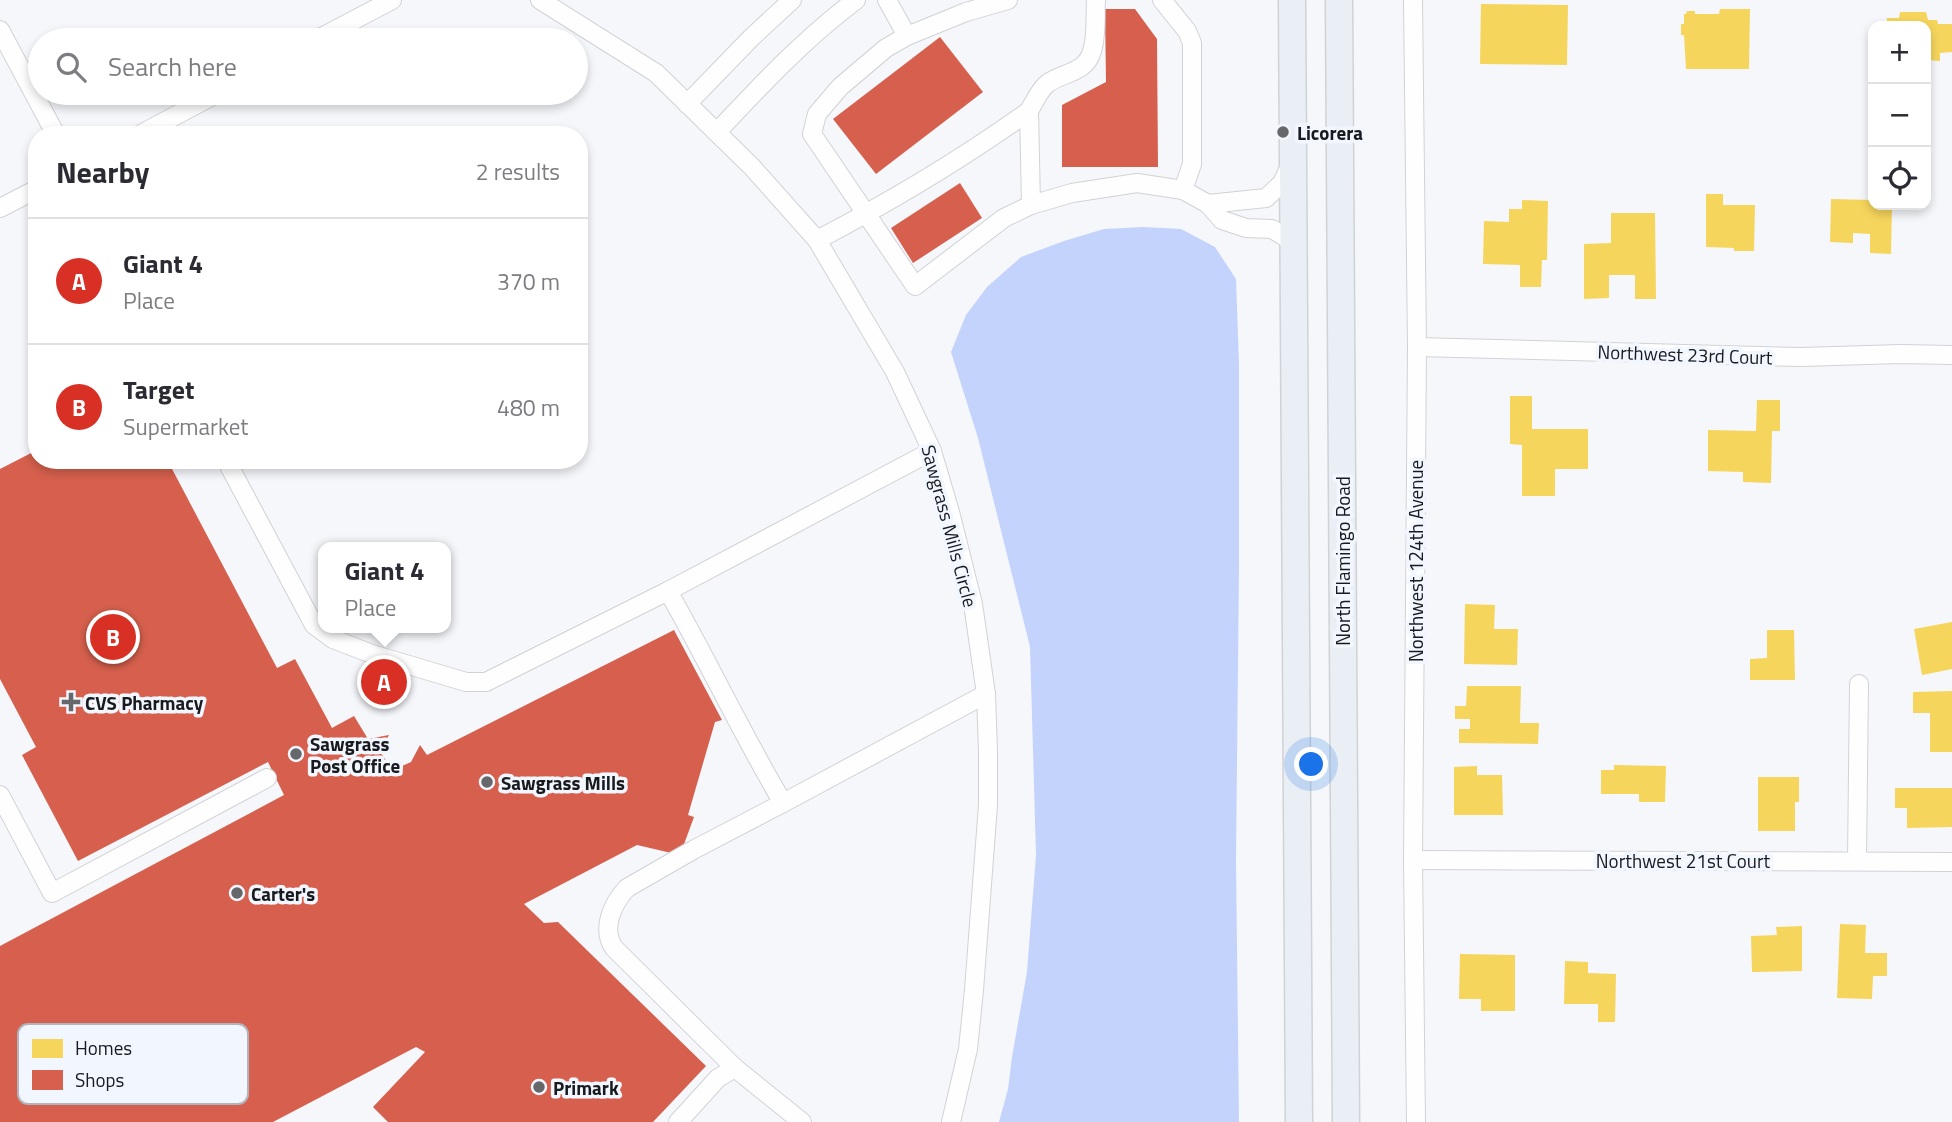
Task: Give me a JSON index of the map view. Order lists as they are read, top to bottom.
{
  "streets": {
    "highway": ["North Flamingo Road"],
    "street": [
      "Northwest 23rd Court",
      "Sawgrass Mills Circle",
      "Northwest 124th Avenue",
      "Northwest 21st Court"
    ]
  },
  "crossings": [
    ["Northwest 23rd Court", "Northwest 124th Avenue"],
    ["Northwest 124th Avenue", "Northwest 21st Court"]
  ],
  "places": {
    "other": [
      "Licorera",
      "Sawgrass Post Office",
      "Sawgrass Mills",
      "Carter's",
      "Primark"
    ],
    "health": ["CVS Pharmacy"]
  },
  "legend": ["Homes", "Shops"],
  "page": {
    "map_buttons": ["+", "−"],
    "search": "Search here",
    "heading": ["Nearby", "2 results"],
    "list": [
      {
        "mark": "A",
        "name": "Giant 4",
        "note": "Place",
        "value": "370 m"
      },
      {
        "mark": "B",
        "name": "Target",
        "note": "Supermarket",
        "value": "480 m"
      }
    ],
    "popup": ["Giant 4", "Place"],
    "pins": ["B", "A"]
  }
}
